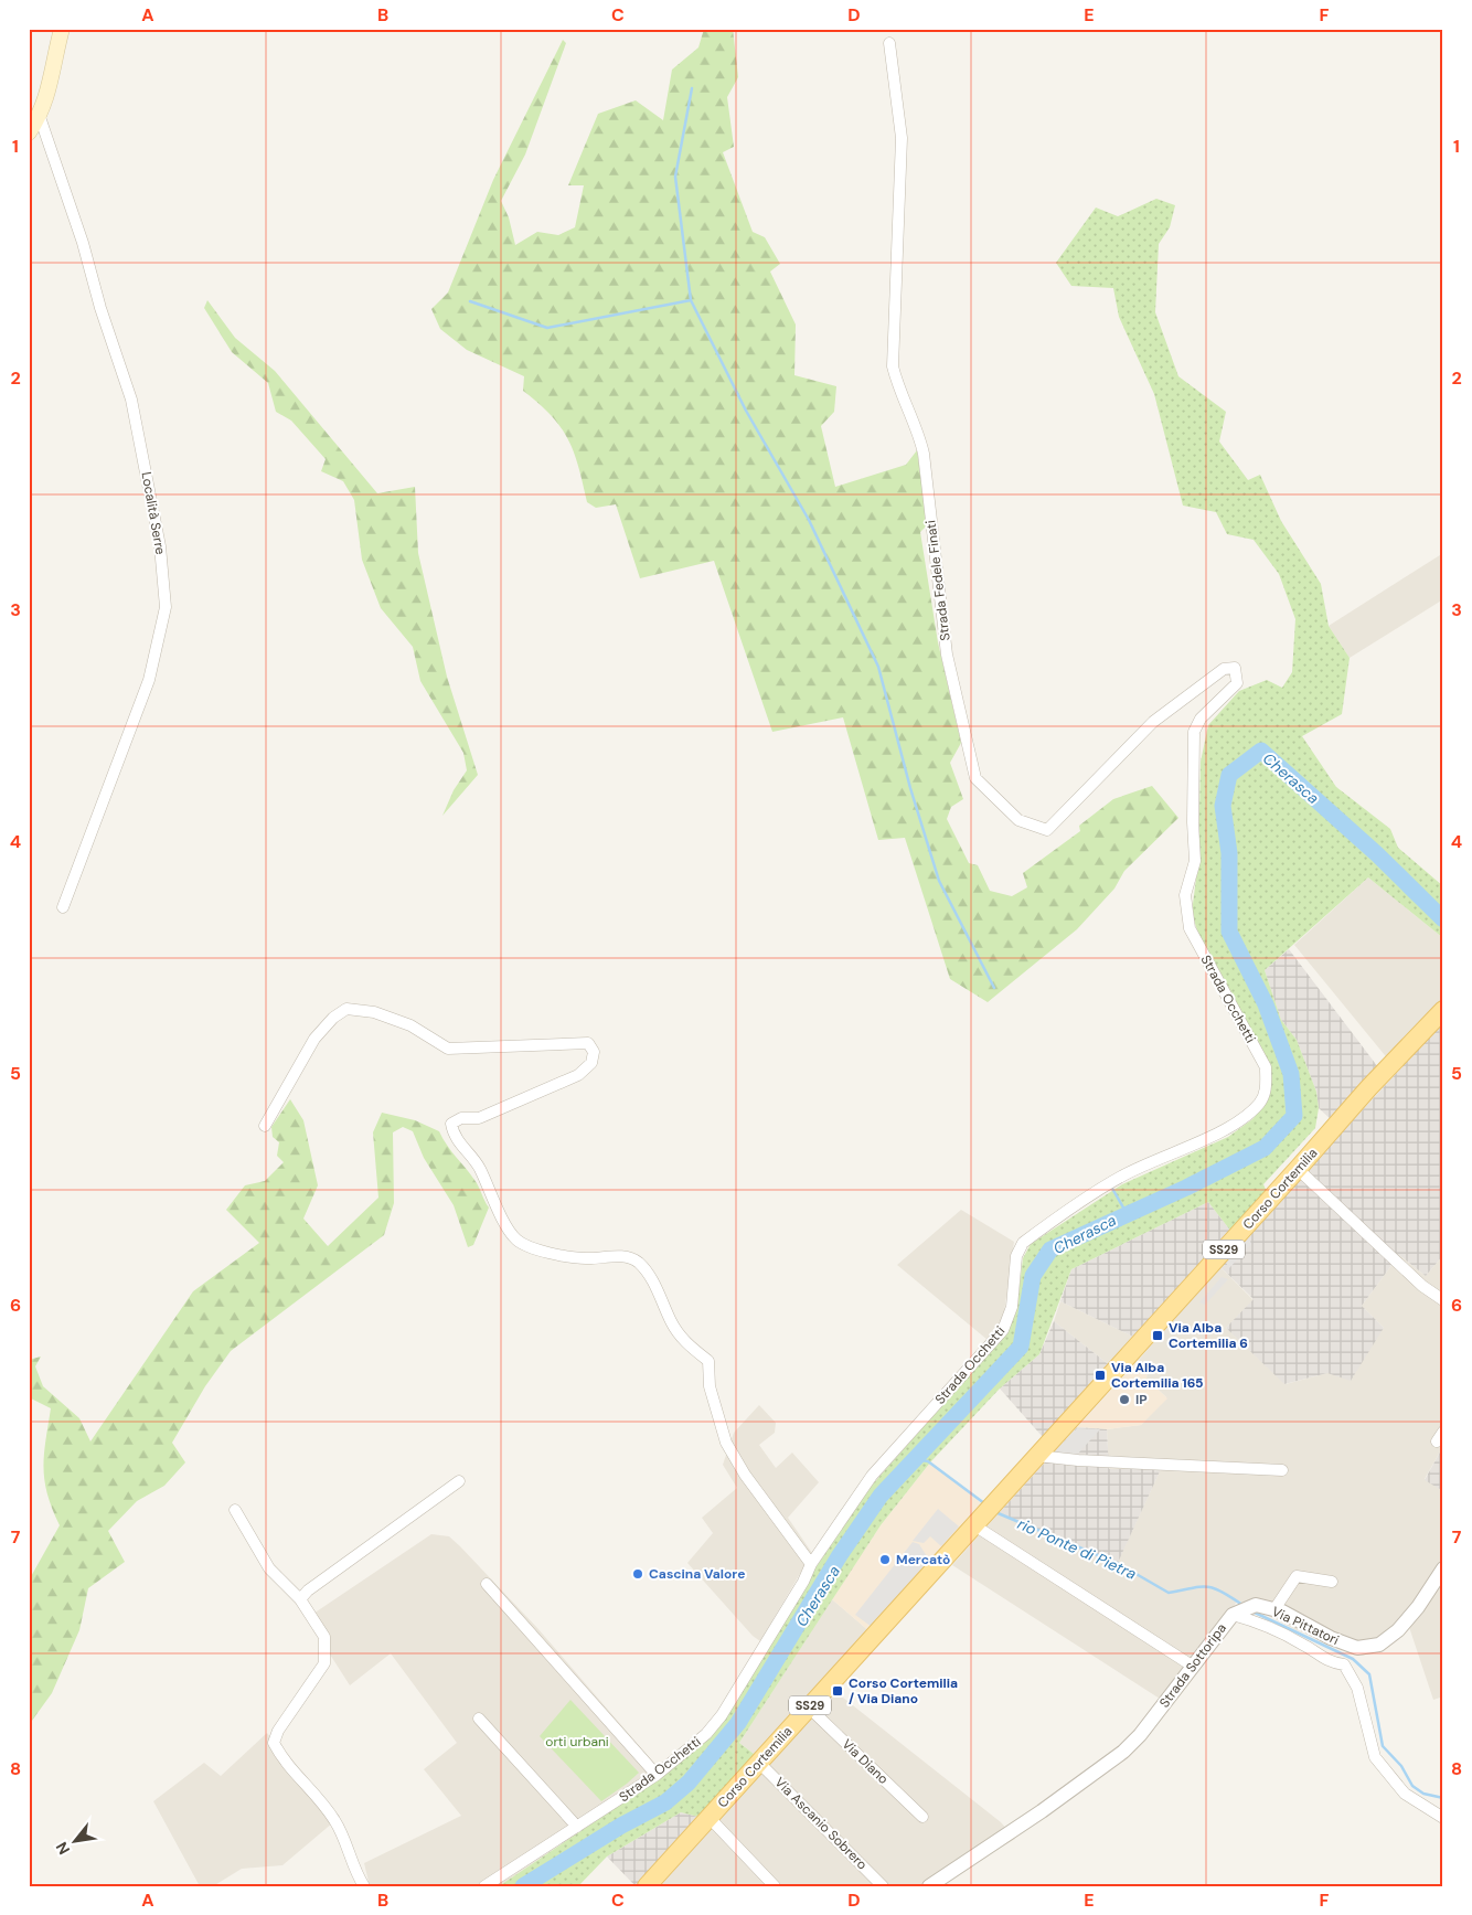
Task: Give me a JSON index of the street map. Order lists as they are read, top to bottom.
{
  "streets": {
    "main road": ["Corso Cortemilia", "SS29"],
    "street": [
      "Località Serre",
      "Strada Fedele Finati",
      "Strada Occhetti",
      "Via Pittatori",
      "Strada Sottoripa",
      "Via Diano",
      "Via Ascanio Sobrero"
    ]
  },
  "crossings": [
    ["Strada Fedele Finati", "Strada Occhetti"],
    ["Corso Cortemilia", "Via Diano"],
    ["Corso Cortemilia", "Via Ascanio Sobrero"],
    ["Via Pittatori", "Strada Sottoripa"]
  ],
  "water": ["Cherasca", "rio Ponte di Pietra"],
  "parks": ["orti urbani"],
  "places": {
    "transit": ["Via Alba Cortemilia 6", "Via Alba Cortemilia 165", "Corso Cortemilia / Via Diano"],
    "other": ["IP", "Mercatò", "Cascina Valore"]
  },
  "north": "bottom left",
  "grid": {
    "columns": [
      "A",
      "B",
      "C",
      "D",
      "E",
      "F"
    ],
    "rows": [
      "1",
      "2",
      "3",
      "4",
      "5",
      "6",
      "7",
      "8"
    ]
  }
}
